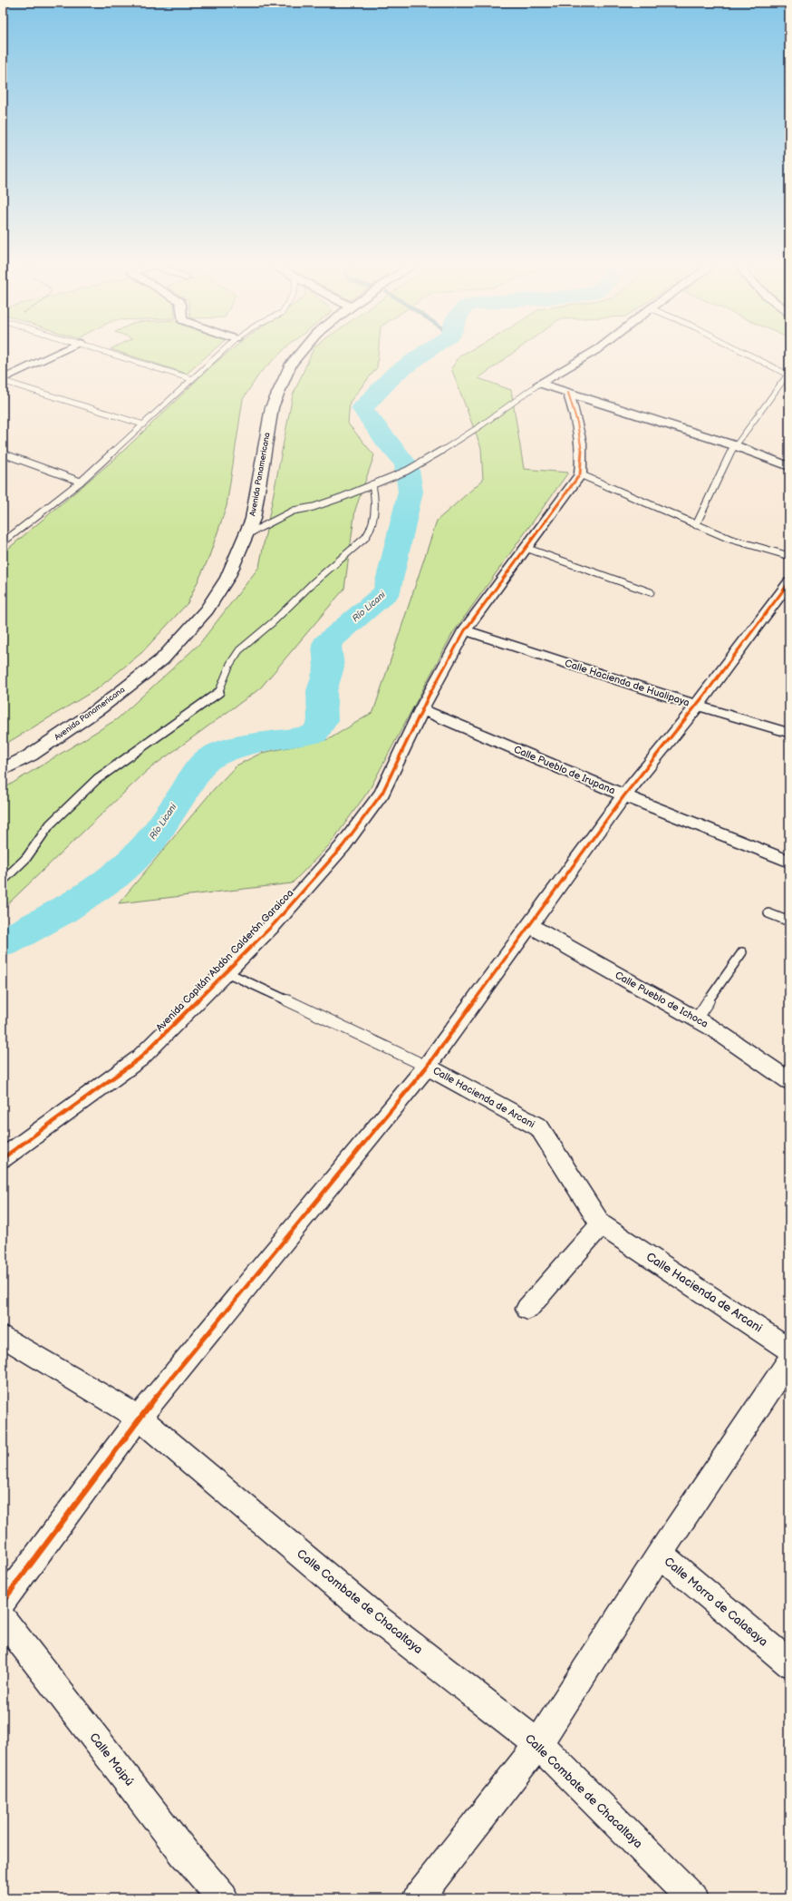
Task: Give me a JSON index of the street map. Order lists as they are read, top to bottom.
{
  "streets": {
    "main road": ["Avenida Panamericana"],
    "street": [
      "Calle Hacienda de Hualipaya",
      "Calle Pueblo de Irupana",
      "Avenida Capitán Abdón Calderón Garaicoa",
      "Calle Pueblo de Ichoca",
      "Calle Hacienda de Arcani",
      "Calle Combate de Chacaltaya",
      "Calle Morro de Calasaya",
      "Calle Maipú"
    ]
  },
  "crossings": [
    ["Calle Hacienda de Hualipaya", "Avenida Capitán Abdón Calderón Garaicoa"],
    ["Calle Pueblo de Irupana", "Avenida Capitán Abdón Calderón Garaicoa"],
    ["Avenida Capitán Abdón Calderón Garaicoa", "Calle Hacienda de Arcani"]
  ],
  "water": ["Río Licani"]
}
